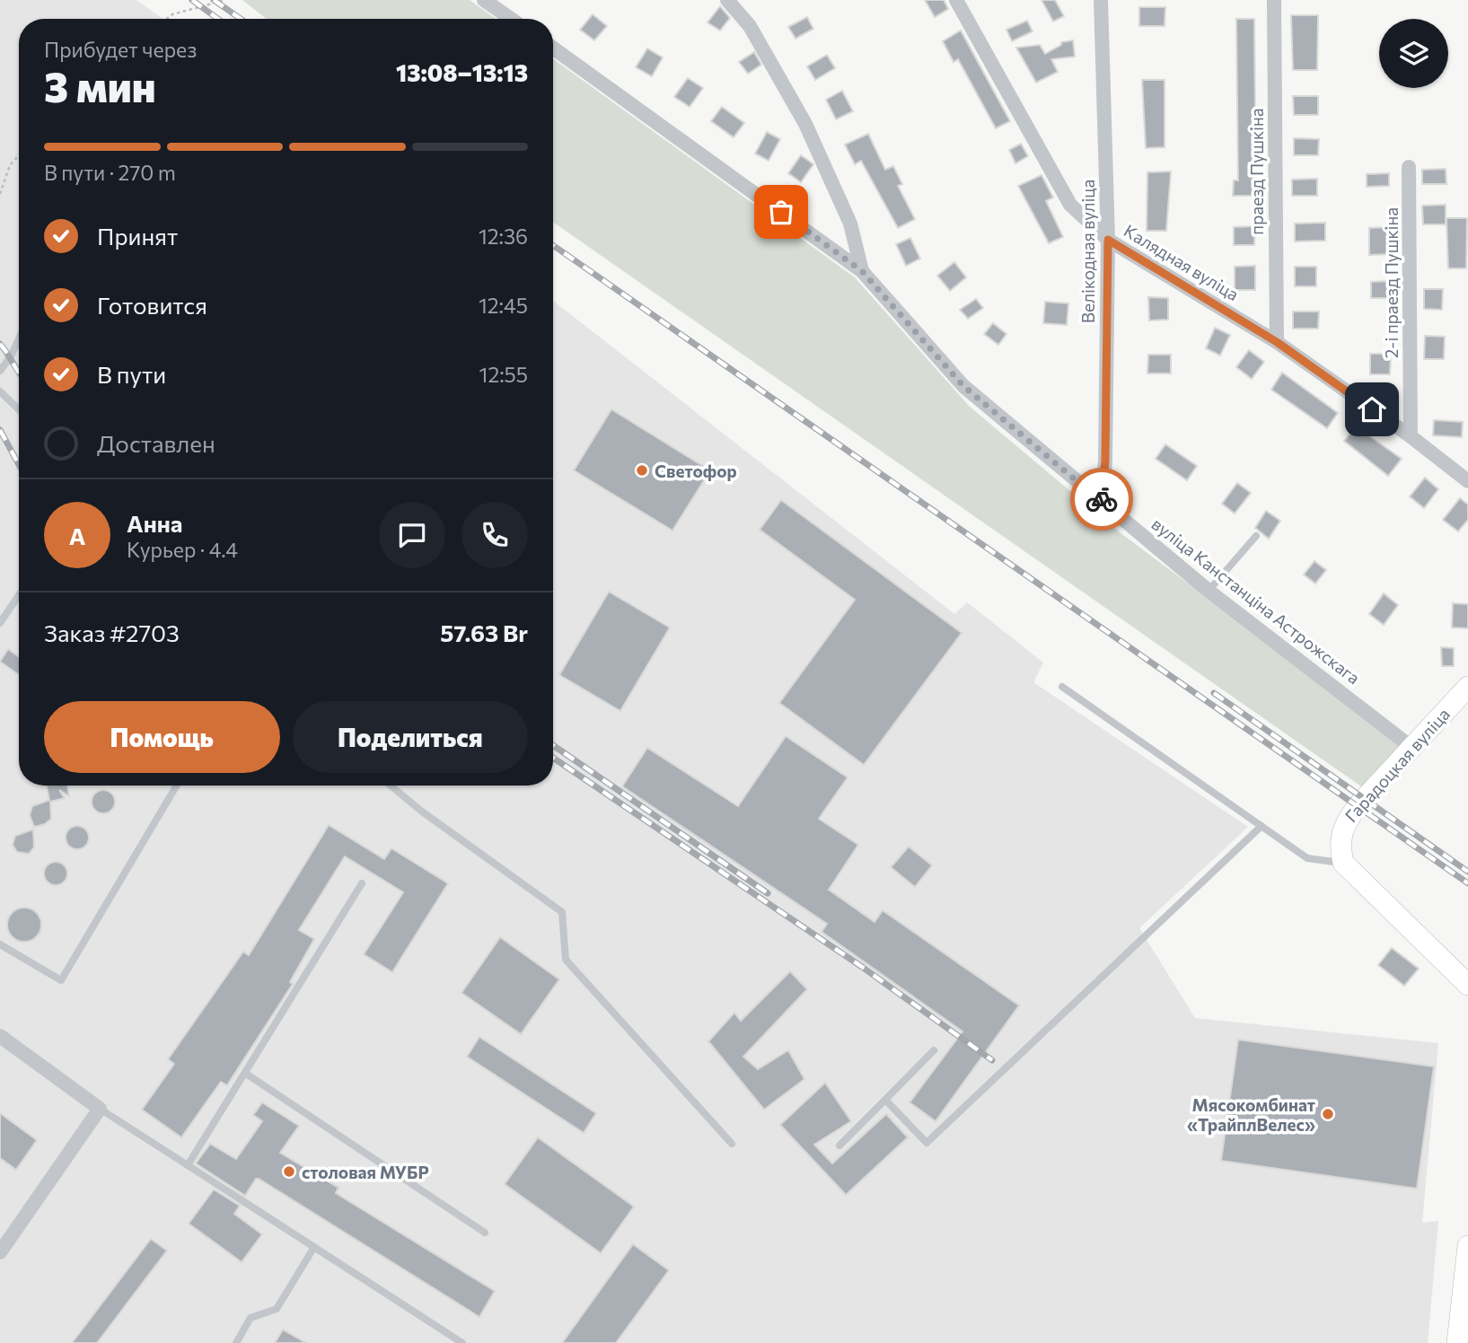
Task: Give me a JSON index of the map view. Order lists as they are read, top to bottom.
{
  "streets": {
    "street": [
      "праезд Пушкіна",
      "Велікодная вуліца",
      "Калядная вуліца",
      "2-і праезд Пушкіна",
      "вуліца Канстанціна Астрожскага",
      "Гарадоцкая вуліца"
    ]
  },
  "crossings": [
    ["праезд Пушкіна", "Калядная вуліца"],
    ["Велікодная вуліца", "Калядная вуліца"],
    ["Велікодная вуліца", "вуліца Канстанціна Астрожскага"],
    ["Калядная вуліца", "2-і праезд Пушкіна"],
    ["вуліца Канстанціна Астрожскага", "Гарадоцкая вуліца"]
  ],
  "places": ["Светофор", "Мясокомбинат «ТрайплВелес»", "столовая МУБР"],
  "page": {
    "heading": ["3 мин", "Прибудет через", "13:08–13:13"],
    "panel": [
      "Анна",
      "Курьер · 4.4",
      "Заказ #2703",
      "57.63 Br"
    ],
    "bar": "В пути · 270 m",
    "list": [
      ["Принят", "12:36"],
      ["Готовится", "12:45"],
      ["В пути", "12:55"],
      "Доставлен"
    ],
    "round": "А",
    "buttons": ["Помощь", "Поделиться"]
  }
}
